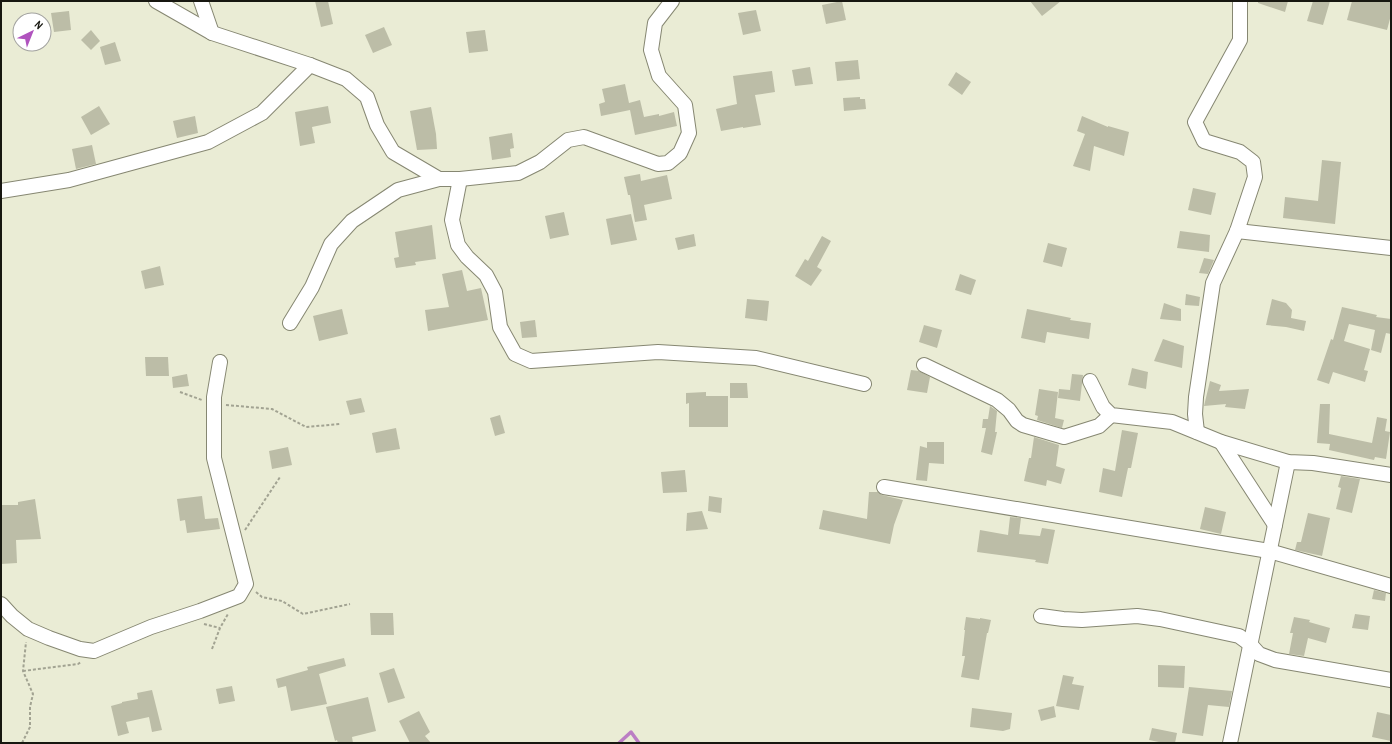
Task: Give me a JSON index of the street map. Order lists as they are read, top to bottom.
{
  "north": "top right"
}
